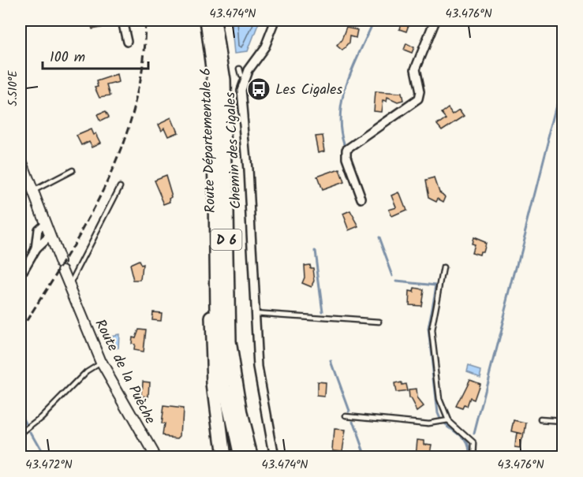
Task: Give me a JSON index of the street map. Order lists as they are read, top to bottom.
{
  "streets": {
    "highway": ["Route Départementale 6", "D 6"],
    "main road": ["Route de la Puèche"],
    "street": ["Chemin des Cigales"]
  },
  "places": {
    "bus stop": ["Les Cigales"]
  },
  "scale_bar": "100 m",
  "coordinates": [
    "43.474°N",
    "43.476°N",
    "5.510°E",
    "43.472°N"
  ]
}
